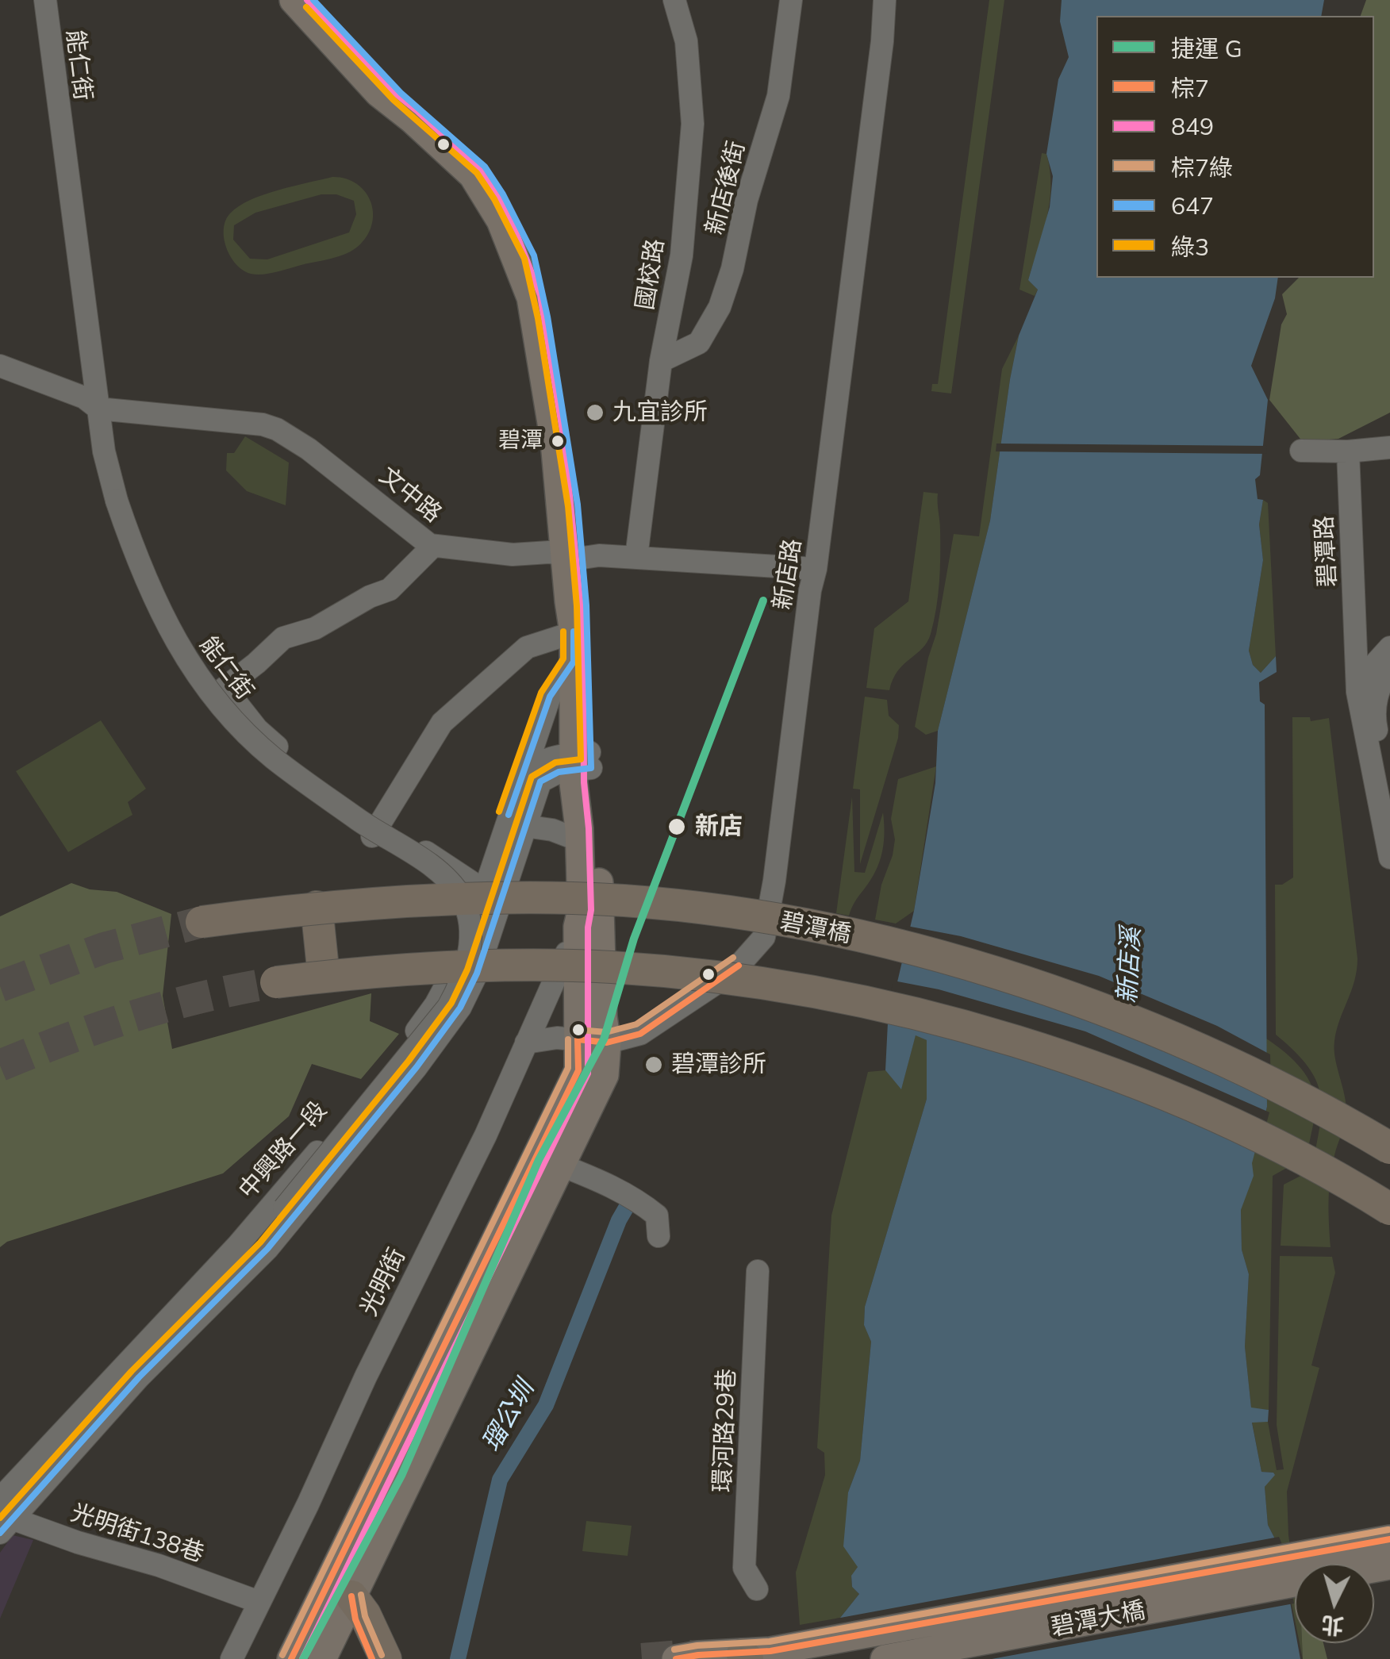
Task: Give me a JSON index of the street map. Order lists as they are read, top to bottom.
{
  "streets": {
    "highway": ["碧潭橋"],
    "main road": ["碧潭大橋"],
    "street": [
      "能仁街",
      "新店後街",
      "國校路",
      "文中路",
      "碧潭路",
      "新店路",
      "中興路一段",
      "光明街",
      "環河路29巷",
      "光明街138巷"
    ]
  },
  "crossings": [
    ["能仁街", "文中路"],
    ["能仁街", "中興路一段"],
    ["新店後街", "國校路"],
    ["國校路", "文中路"],
    ["文中路", "新店路"],
    ["新店路", "光明街"],
    ["中興路一段", "光明街138巷"],
    ["光明街", "光明街138巷"]
  ],
  "water": ["新店溪", "瑠公圳"],
  "places": [
    "九宜診所",
    "碧潭",
    "新店",
    "碧潭診所"
  ],
  "lines": [
    "transit line 849",
    "transit line 647",
    "transit line 綠3",
    "metro line G",
    "transit line 棕7綠",
    "transit line 棕7"
  ],
  "legend": [
    "捷運 G",
    "棕7",
    "849",
    "棕7綠",
    "647",
    "綠3"
  ],
  "north": "bottom"
}
